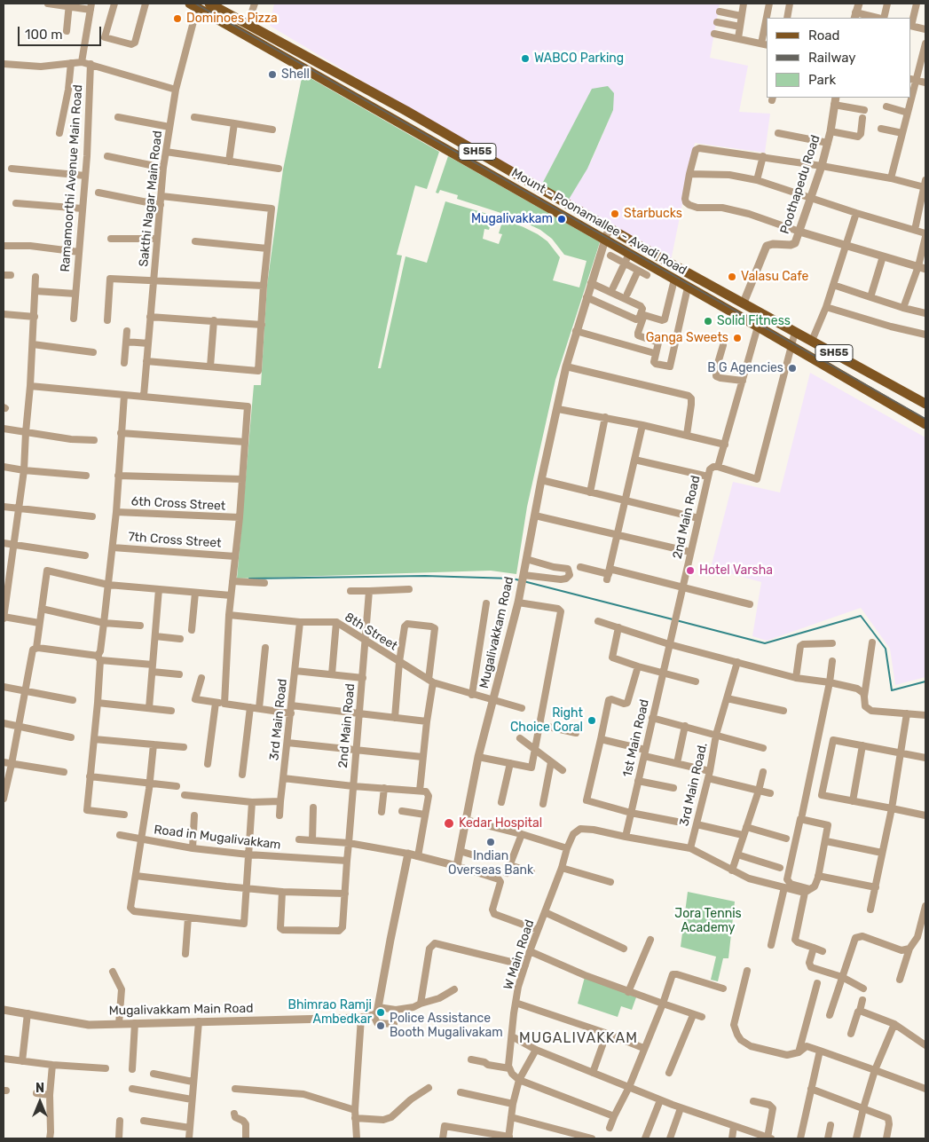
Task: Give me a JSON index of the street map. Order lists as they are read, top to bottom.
{
  "streets": {
    "main road": ["SH55", "Mount - Poonamallee - Avadi Road"],
    "street": [
      "Ramamoorthi Avenue Main Road",
      "Poothapedu Road",
      "Sakthi Nagar Main Road",
      "6th Cross Street",
      "2nd Main Road",
      "7th Cross Street",
      "8th Street",
      "Mugalivakkam Road",
      "3rd Main Road",
      "1st Main Road",
      "3rd Main Road.",
      "Road in Mugalivakkam",
      "W Main Road",
      "Mugalivakkam Main Road"
    ]
  },
  "crossings": [
    ["Poothapedu Road", "Mount - Poonamallee - Avadi Road"],
    ["Sakthi Nagar Main Road", "Mount - Poonamallee - Avadi Road"],
    ["Mount - Poonamallee - Avadi Road", "2nd Main Road"],
    ["Mount - Poonamallee - Avadi Road", "Mugalivakkam Road"],
    ["2nd Main Road", "8th Street"],
    ["2nd Main Road", "3rd Main Road"],
    ["2nd Main Road", "1st Main Road"],
    ["8th Street", "Mugalivakkam Road"],
    ["8th Street", "3rd Main Road"],
    ["1st Main Road", "W Main Road"]
  ],
  "districts": ["MUGALIVAKKAM"],
  "parks": ["Jora Tennis Academy"],
  "places": [
    "Dominoes Pizza",
    "WABCO Parking",
    "Shell",
    "Starbucks",
    "Mugalivakkam",
    "Valasu Cafe",
    "Solid Fitness",
    "Ganga Sweets",
    "B G Agencies",
    "Hotel Varsha",
    "Right Choice Coral",
    "Kedar Hospital",
    "Indian Overseas Bank",
    "Bhimrao Ramji Ambedkar",
    "Police Assistance Booth Mugalivakam"
  ],
  "legend": ["Road", "Railway", "Park"],
  "scale_bar": "100 m",
  "north": "top"
}
